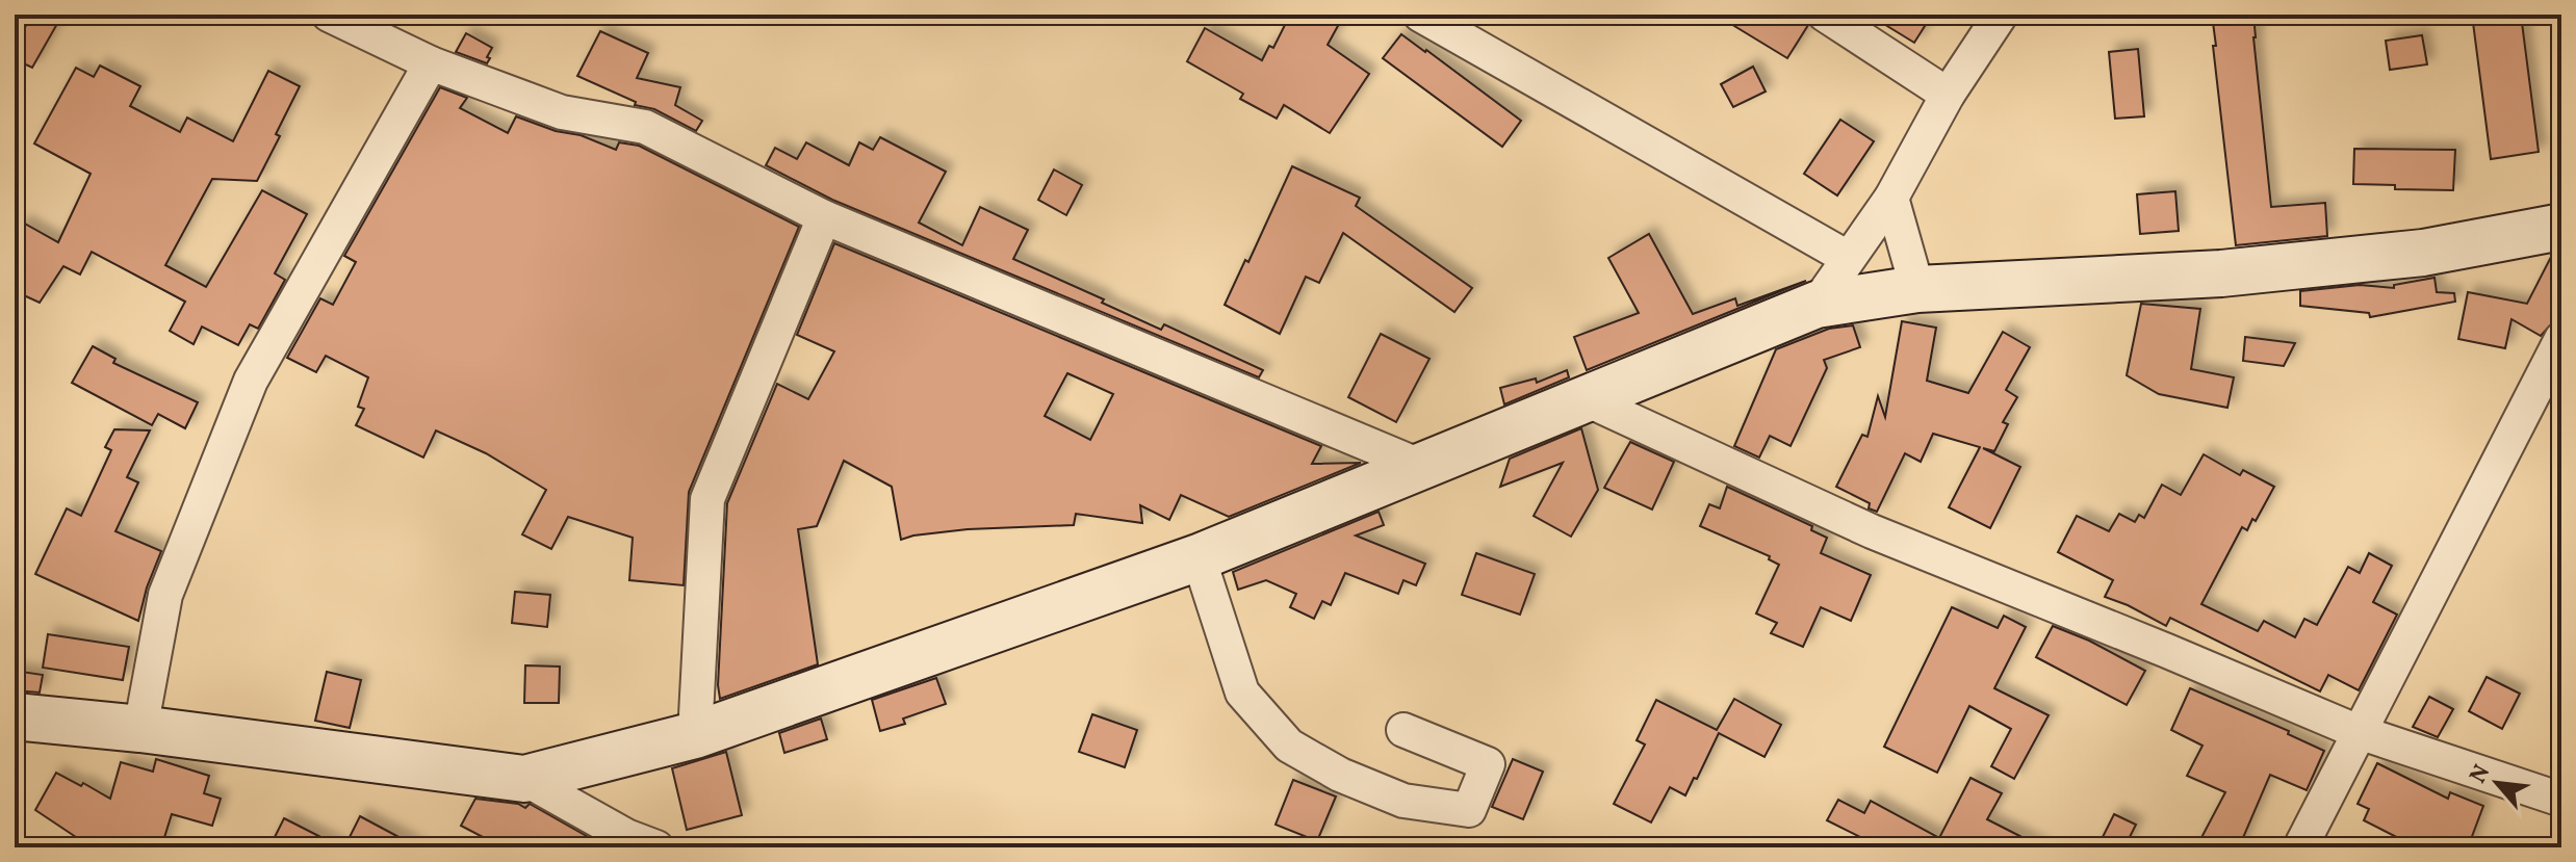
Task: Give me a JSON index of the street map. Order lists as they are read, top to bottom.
{
  "north": "top left"
}
